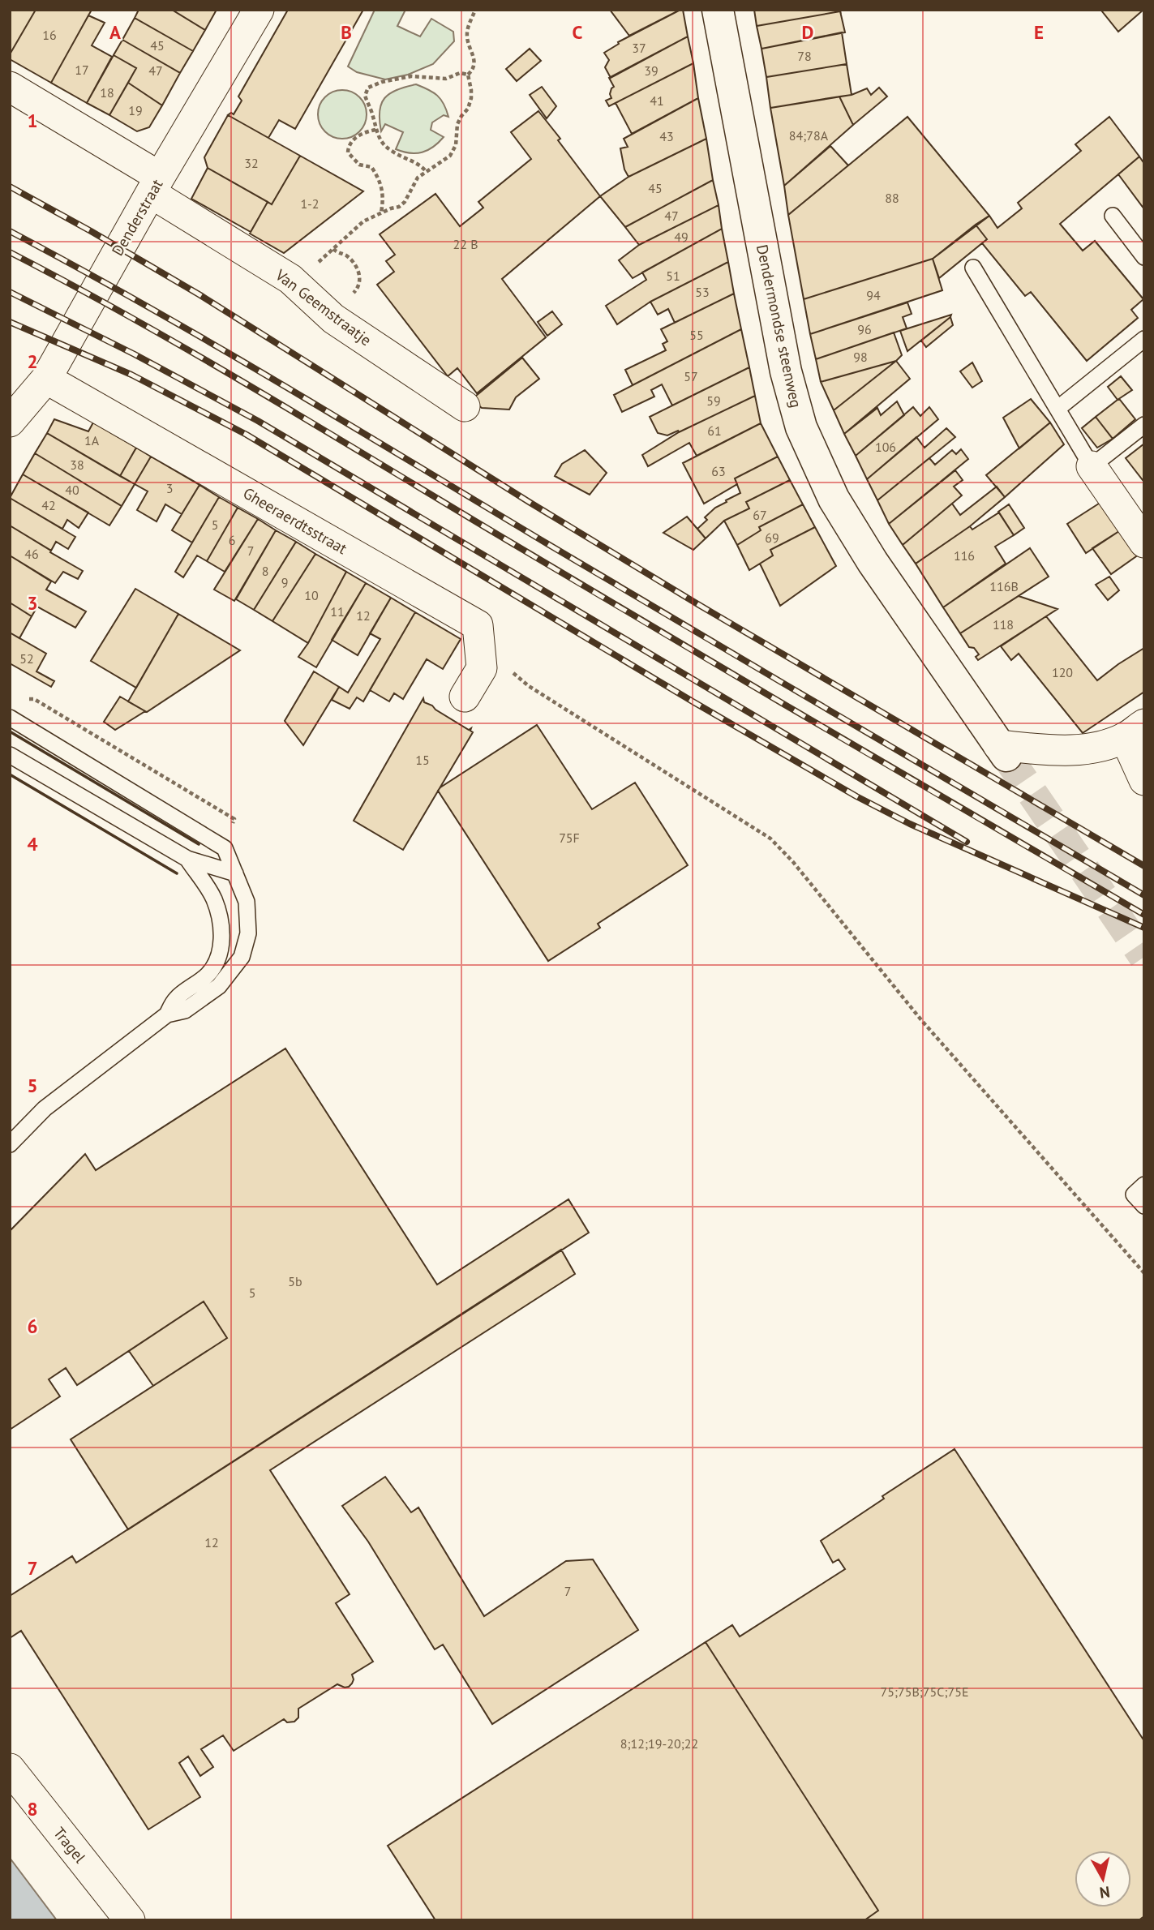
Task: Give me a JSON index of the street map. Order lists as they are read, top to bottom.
{
  "streets": {
    "street": [
      "Denderstraat",
      "Van Geemstraatje",
      "Dendermondse steenweg",
      "Gheeraerdtsstraat",
      "Tragel"
    ]
  },
  "crossings": [
    ["Denderstraat", "Van Geemstraatje"],
    ["Denderstraat", "Gheeraerdtsstraat"]
  ],
  "house_numbers": [
    "16",
    "45",
    "37",
    "78",
    "17",
    "47",
    "39",
    "18",
    "41",
    "19",
    "84;78A",
    "43",
    "32",
    "45",
    "88",
    "1-2",
    "47",
    "49",
    "22 B",
    "51",
    "53",
    "94",
    "96",
    "55",
    "98",
    "57",
    "59",
    "61",
    "1A",
    "106",
    "38",
    "63",
    "3",
    "40",
    "42",
    "67",
    "5",
    "69",
    "6",
    "7",
    "46",
    "116",
    "8",
    "9",
    "116B",
    "10",
    "11",
    "12",
    "118",
    "52",
    "120",
    "15",
    "75F",
    "5b",
    "5",
    "12",
    "7",
    "75;75B;75C;75E",
    "8;12;19-20;22"
  ],
  "north": "bottom",
  "grid": {
    "columns": [
      "A",
      "B",
      "C",
      "D",
      "E"
    ],
    "rows": [
      "1",
      "2",
      "3",
      "4",
      "5",
      "6",
      "7",
      "8"
    ]
  }
}
